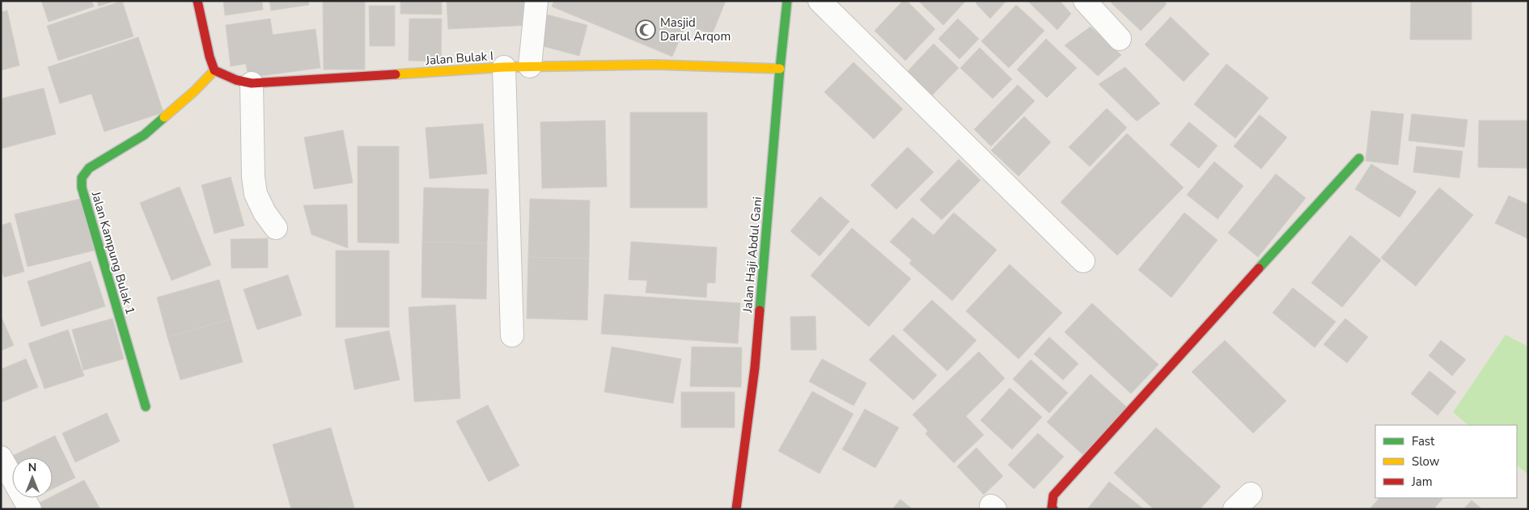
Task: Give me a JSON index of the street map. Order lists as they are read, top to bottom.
{
  "streets": {
    "street": ["Jalan Bulak I", "Jalan Kampung Bulak 1", "Jalan Haji Abdul Gani"]
  },
  "crossings": [
    ["Jalan Bulak I", "Jalan Kampung Bulak 1"],
    ["Jalan Bulak I", "Jalan Haji Abdul Gani"]
  ],
  "places": {
    "mosque": ["Masjid Darul Arqom"]
  },
  "legend": ["Fast", "Slow", "Jam"],
  "north": "top"
}
